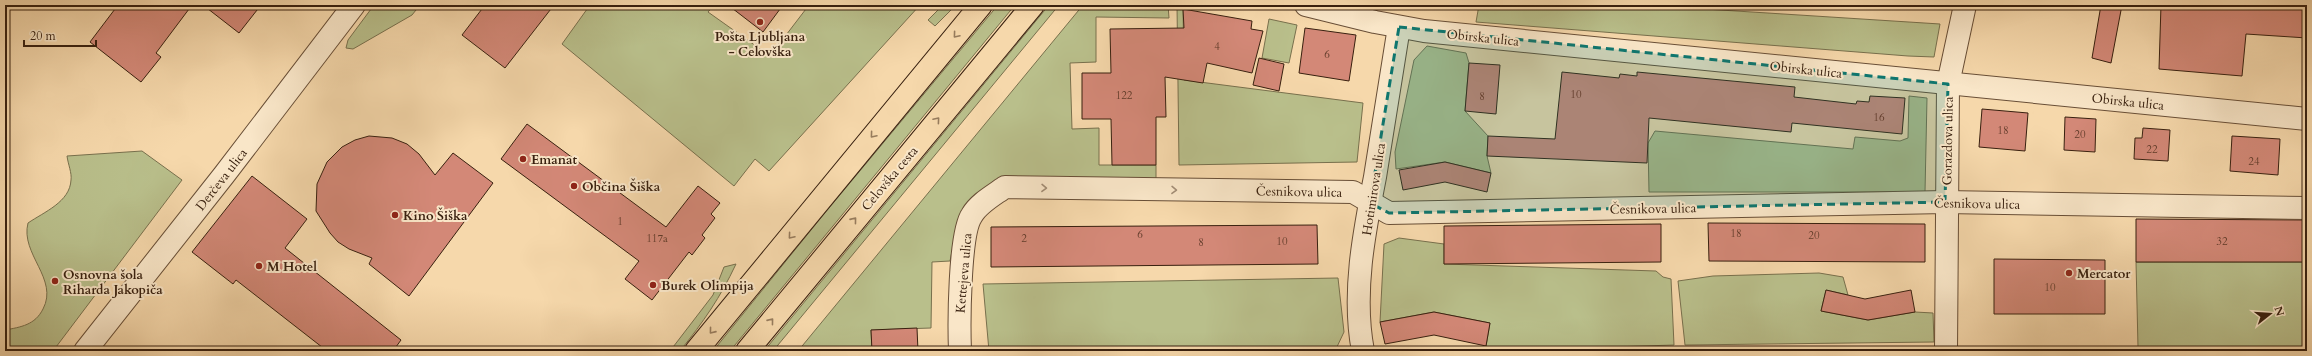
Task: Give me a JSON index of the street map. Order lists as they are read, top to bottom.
{
  "streets": {
    "main road": ["Celovška cesta"],
    "street": [
      "Obirska ulica",
      "Gorazdova ulica",
      "Derčeva ulica",
      "Hotimirova ulica",
      "Česnikova ulica",
      "Kettejeva ulica"
    ]
  },
  "crossings": [
    ["Obirska ulica", "Gorazdova ulica"],
    ["Obirska ulica", "Hotimirova ulica"],
    ["Gorazdova ulica", "Česnikova ulica"],
    ["Hotimirova ulica", "Česnikova ulica"],
    ["Česnikova ulica", "Kettejeva ulica"]
  ],
  "places": [
    "Pošta Ljubljana - Celovška",
    "Emanat",
    "Občina Šiška",
    "Kino Šiška",
    "M Hotel",
    "Mercator",
    "Osnovna šola Riharda Jakopiča",
    "Burek Olimpija"
  ],
  "house_numbers": [
    "4",
    "6",
    "10",
    "122",
    "8",
    "16",
    "18",
    "20",
    "22",
    "24",
    "1",
    "18",
    "6",
    "20",
    "117a",
    "2",
    "10",
    "32",
    "8",
    "10"
  ],
  "scale_bar": "20 m",
  "north": "right"
}
